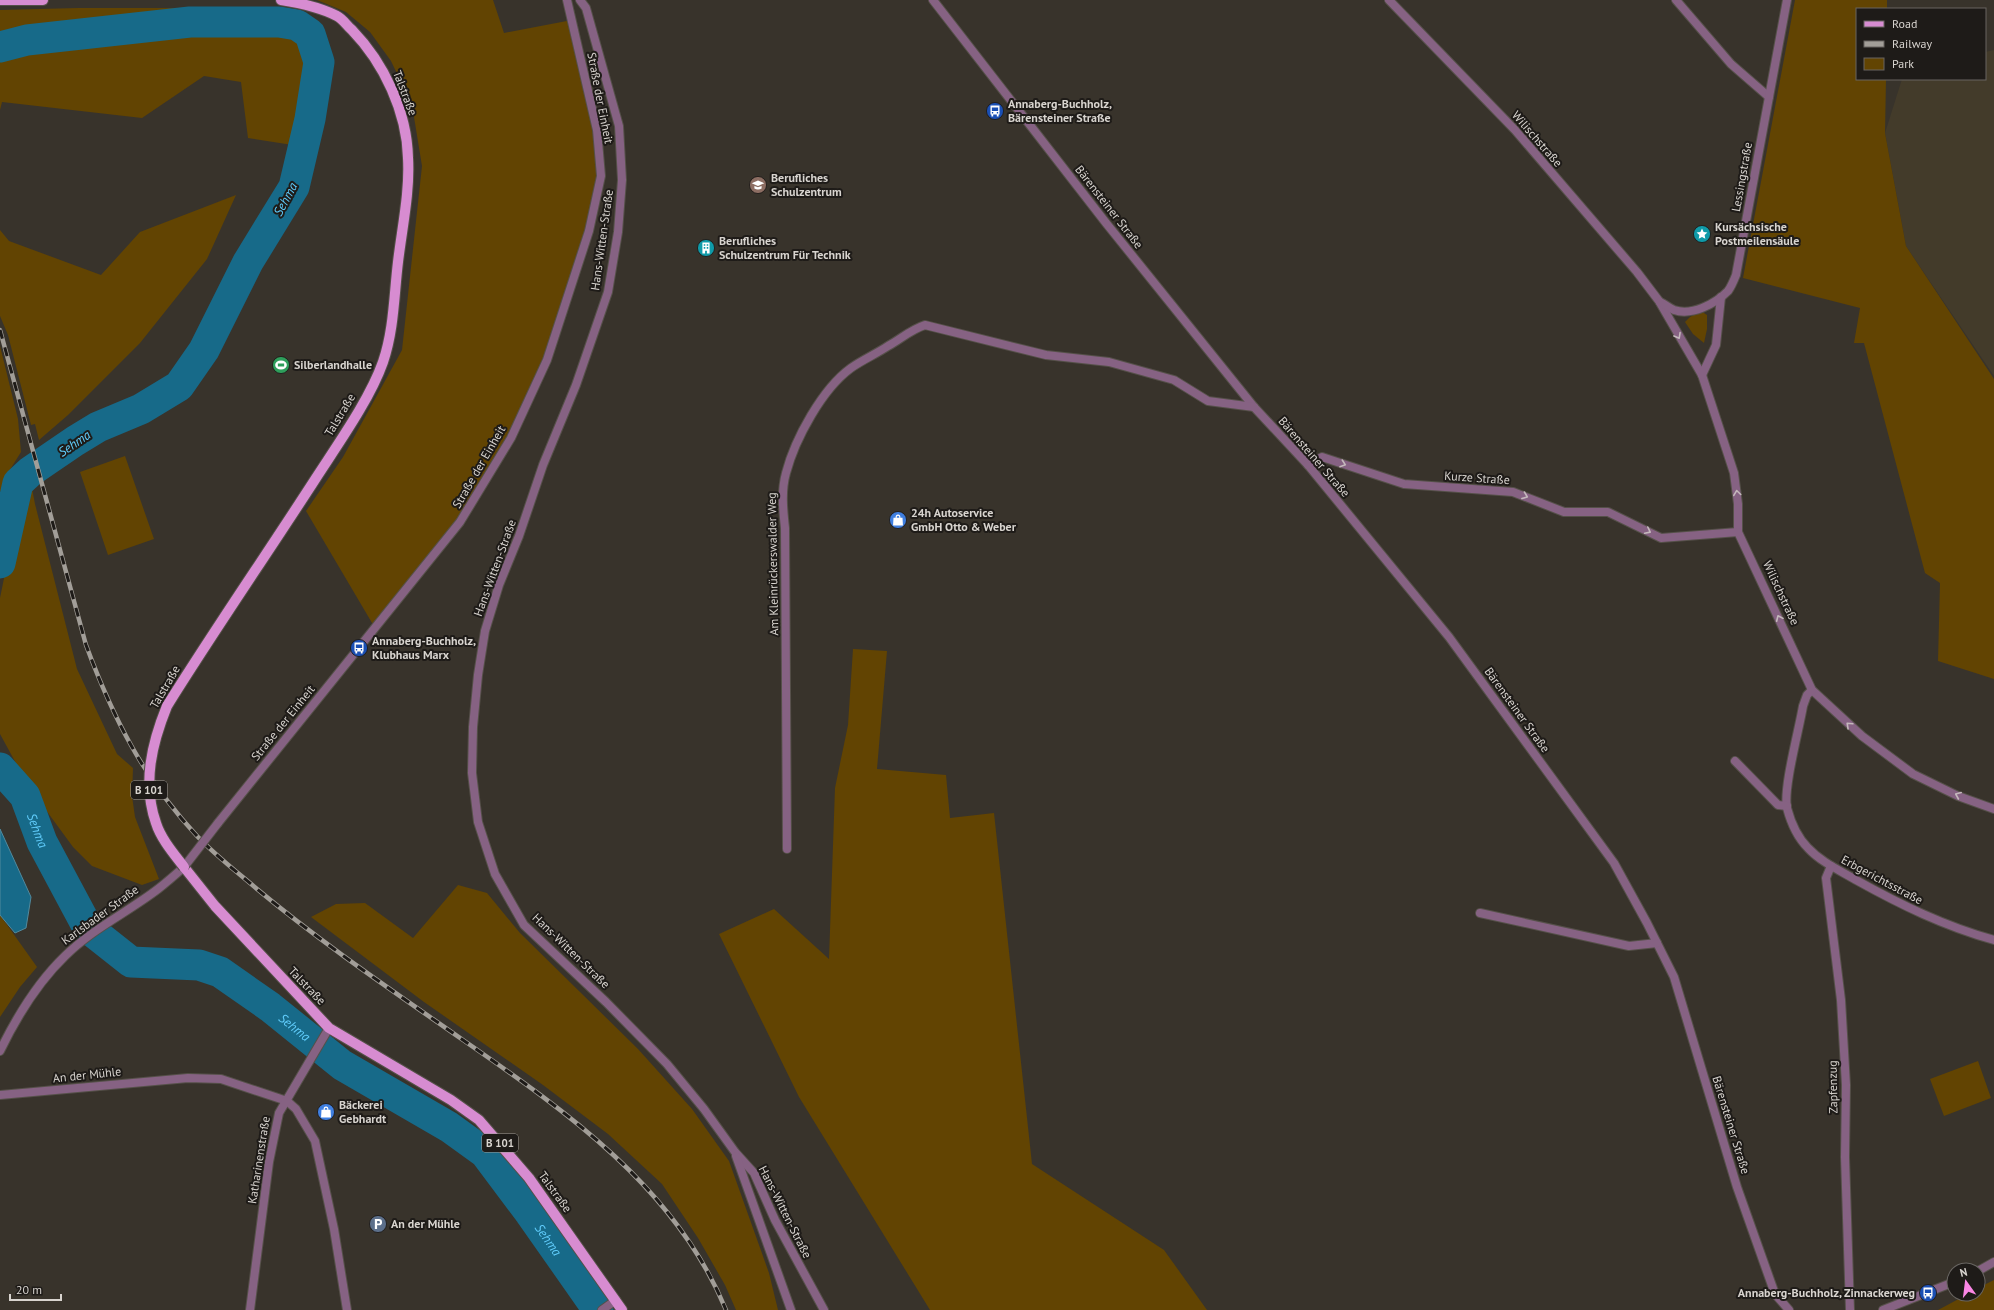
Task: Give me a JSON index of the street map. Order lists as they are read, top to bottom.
{
  "streets": {
    "main road": ["Talstraße", "B 101"],
    "street": [
      "Straße der Einheit",
      "Wilischstraße",
      "Lessingstraße",
      "Bärensteiner Straße",
      "Hans-Witten-Straße",
      "Kurze Straße",
      "Am Kleinrückerswalder Weg",
      "Erbgerichtsstraße",
      "Karlsbader Straße",
      "An der Mühle",
      "Zapfenzug",
      "Katharinenstraße"
    ]
  },
  "crossings": [
    ["Talstraße", "Straße der Einheit"],
    ["Talstraße", "Karlsbader Straße"],
    ["Talstraße", "Katharinenstraße"],
    ["Straße der Einheit", "Karlsbader Straße"],
    ["Wilischstraße", "Lessingstraße"],
    ["Wilischstraße", "Kurze Straße"],
    ["Wilischstraße", "Erbgerichtsstraße"],
    ["Bärensteiner Straße", "Kurze Straße"],
    ["Bärensteiner Straße", "Am Kleinrückerswalder Weg"],
    ["Erbgerichtsstraße", "Zapfenzug"],
    ["An der Mühle", "Katharinenstraße"]
  ],
  "one_way": ["Kurze Straße"],
  "water": ["Sehma"],
  "places": {
    "bus stop": ["Annaberg-Buchholz, Bärensteiner Straße", "Annaberg-Buchholz, Klubhaus Marx", "Annaberg-Buchholz, Zinnackerweg"],
    "school or university": ["Berufliches Schulzentrum"],
    "place": ["Kursächsische Postmeilensäule"],
    "building": ["Berufliches Schulzentrum Für Technik"],
    "sports": ["Silberlandhalle"],
    "shop": ["24h Autoservice GmbH Otto & Weber", "Bäckerei Gebhardt"],
    "parking": ["An der Mühle"]
  },
  "legend": ["Road", "Railway", "Park"],
  "scale_bar": "20 m",
  "north": "top"
}
